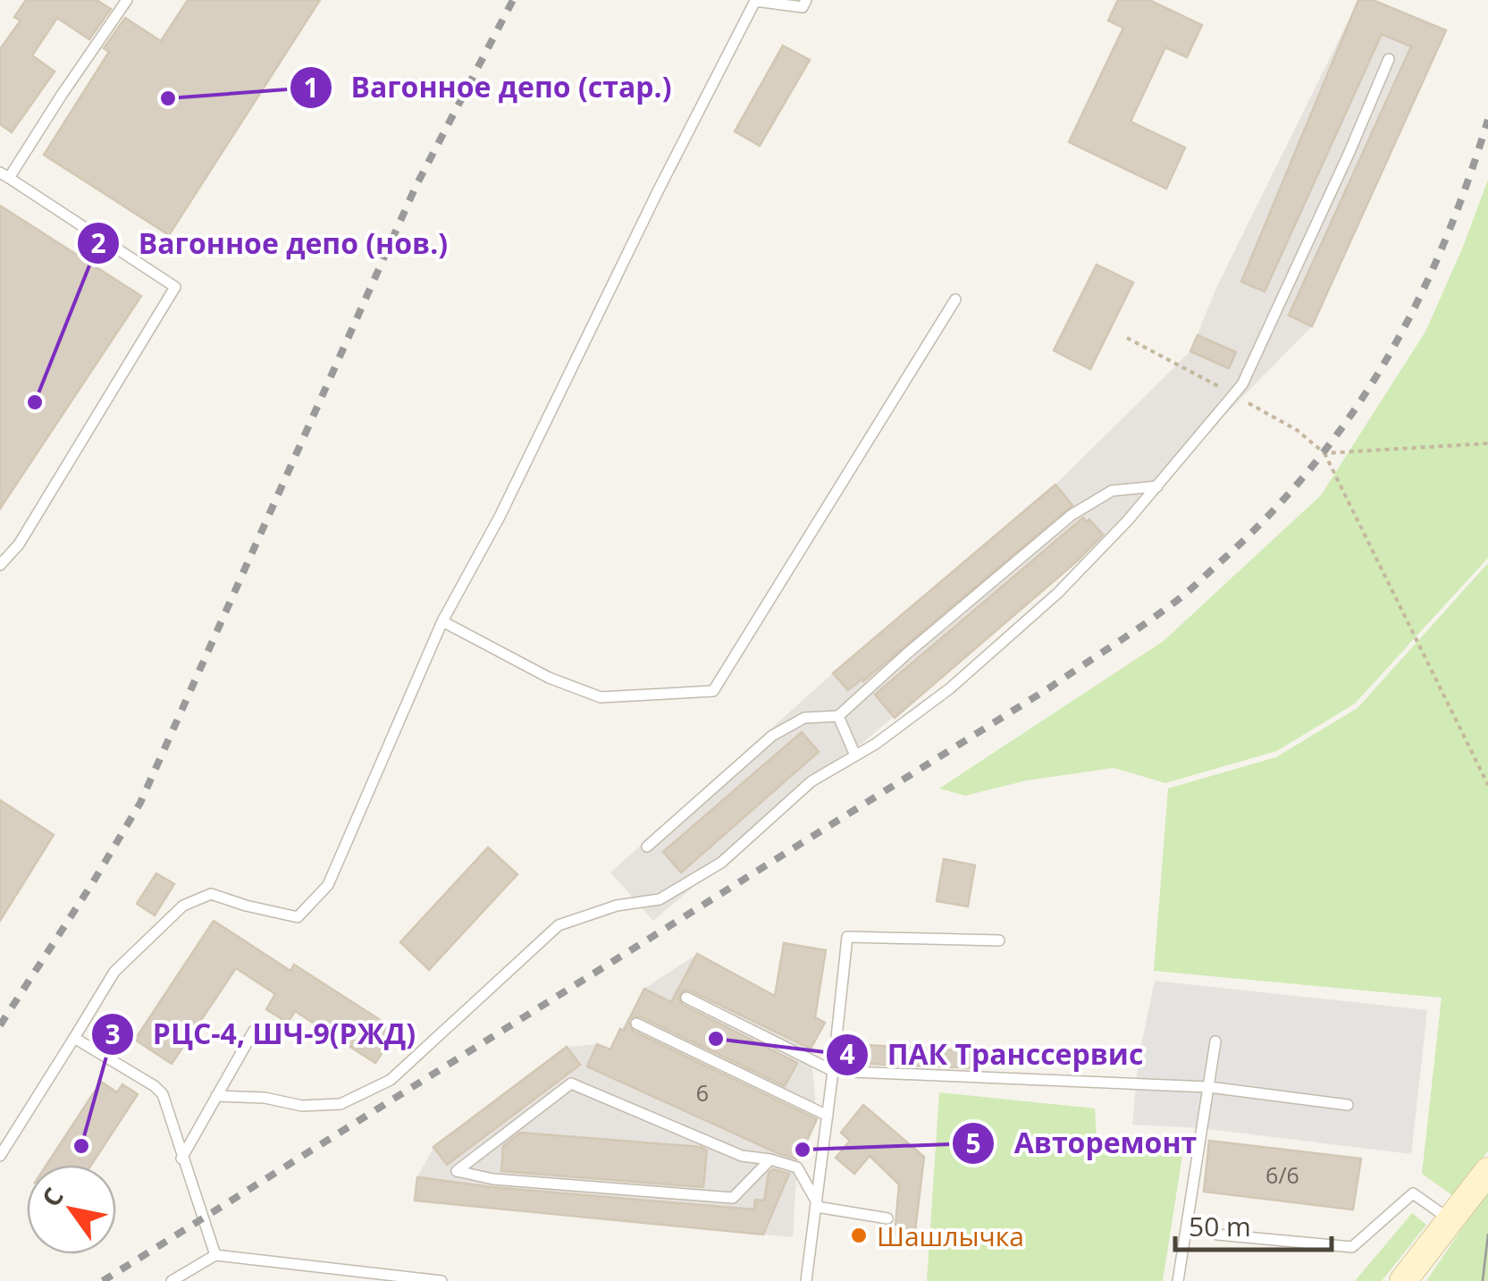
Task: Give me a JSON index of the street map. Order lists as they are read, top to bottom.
{
  "places": [
    "Вагонное депо (стар.)",
    "Вагонное депо (нов.)",
    "ПАК Транссервис",
    "РЦС-4, ШЧ-9(РЖД)",
    "Авторемонт",
    "Шашлычка"
  ],
  "house_numbers": ["6", "6/6"],
  "scale_bar": "50 m",
  "north": "top left"
}
